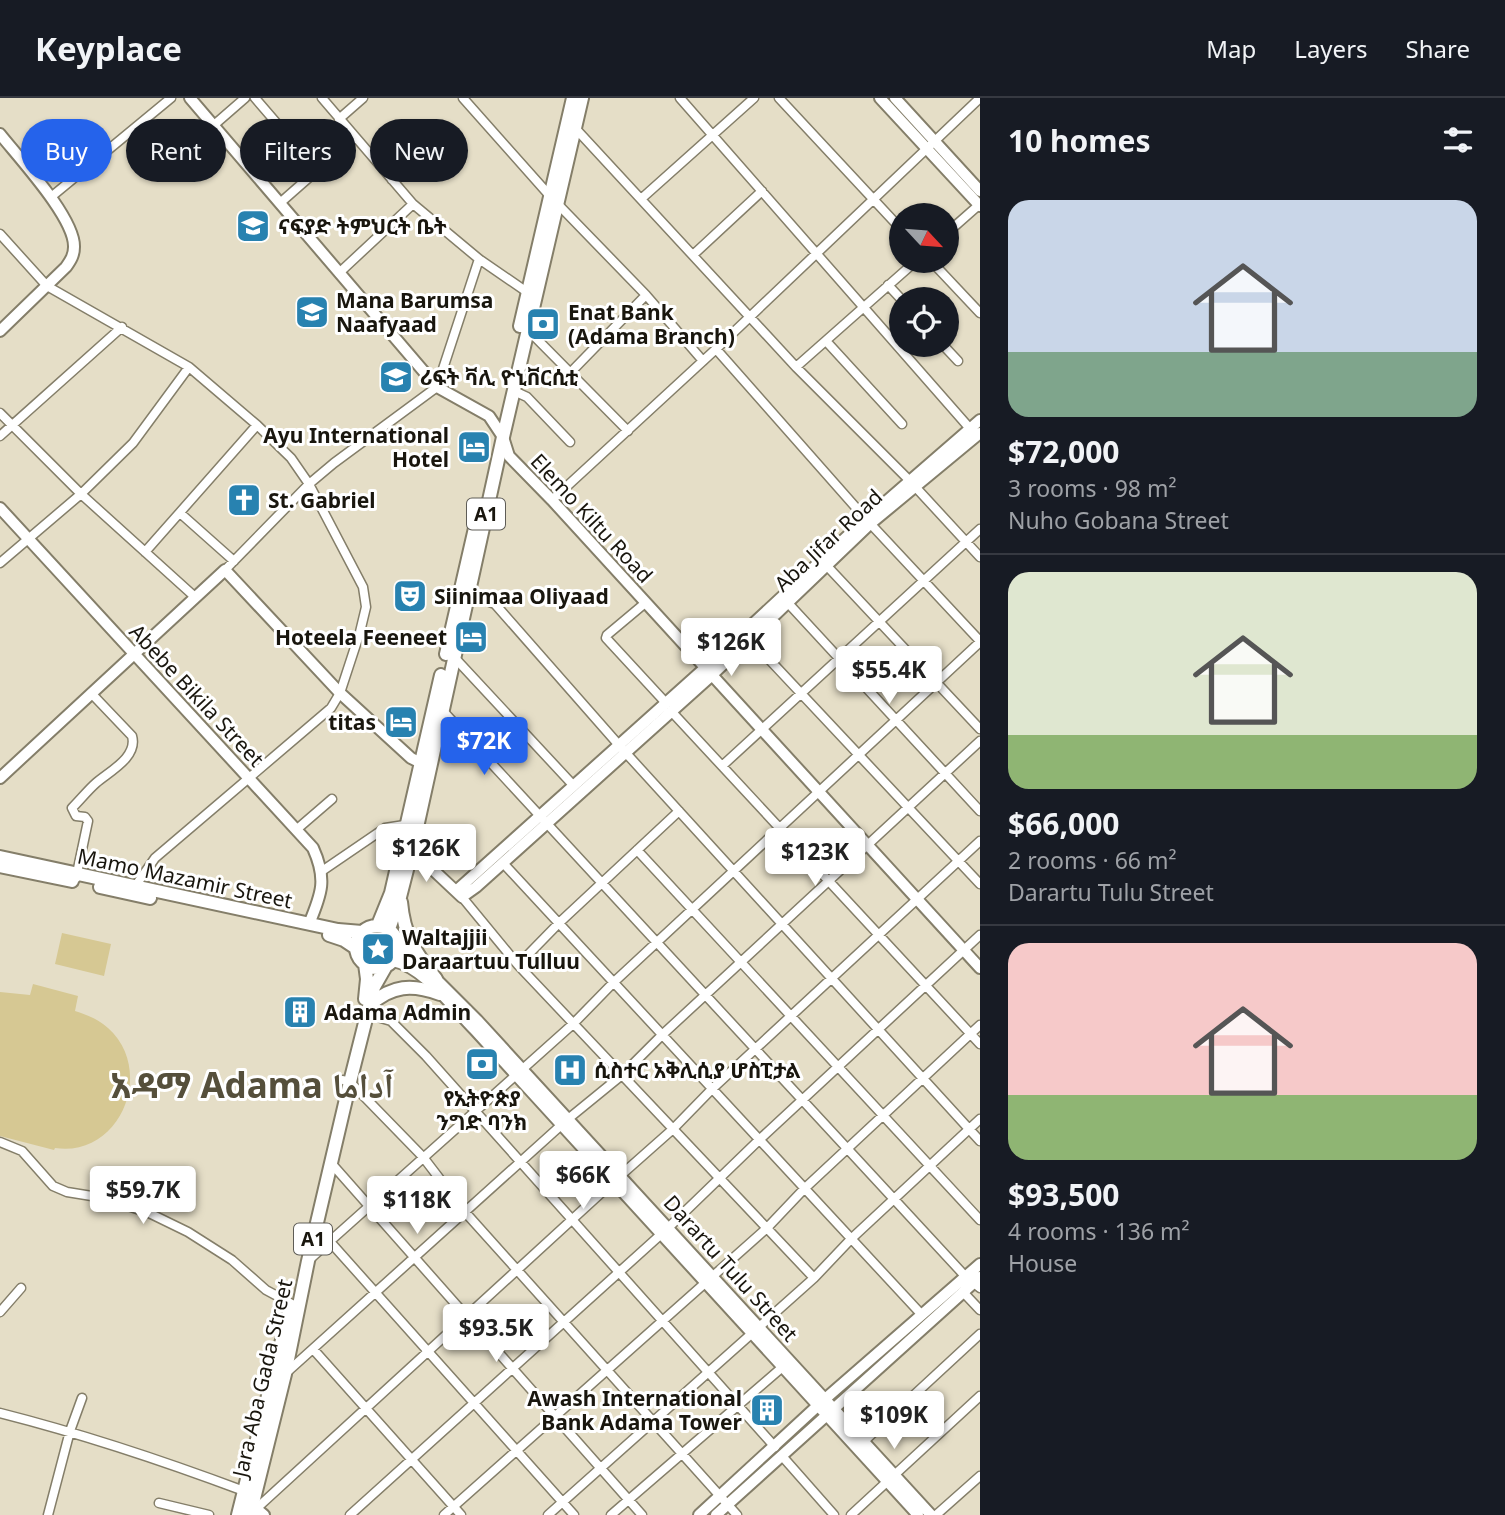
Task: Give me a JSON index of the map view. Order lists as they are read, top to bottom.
{
  "streets": {
    "main road": ["A1", "Mamo Mazamir Street", "Jara Aba Gada Street"],
    "street": [
      "Elemo Kiltu Road",
      "Aba Jifar Road",
      "Abebe Bikila Street",
      "Darartu Tulu Street"
    ]
  },
  "crossings": [
    ["A1", "Elemo Kiltu Road"],
    ["A1", "Mamo Mazamir Street"],
    ["A1", "Darartu Tulu Street"],
    ["A1", "Jara Aba Gada Street"],
    ["Elemo Kiltu Road", "Aba Jifar Road"],
    ["Mamo Mazamir Street", "Darartu Tulu Street"],
    ["Mamo Mazamir Street", "Jara Aba Gada Street"],
    ["Darartu Tulu Street", "Jara Aba Gada Street"]
  ],
  "districts": ["አዳማ Adama آداما"],
  "places": {
    "school or university": ["ናፍያድ ትምህርት ቤት", "Mana Barumsa Naafyaad", "ሪፍት ቫሊ ዮኒቨርሲቲ"],
    "bank": ["Enat Bank (Adama Branch)", "የኢትዮጵያ ንግድ ባንክ"],
    "hotel": ["Ayu International Hotel", "Hoteela Feeneet", "titas"],
    "church": ["St. Gabriel"],
    "theatre": ["Siinimaa Oliyaad"],
    "place": ["Waltajjii Daraartuu Tulluu"],
    "building": ["Adama Admin", "Awash International Bank Adama Tower"],
    "hospital": ["ሲስተር አቅሊሲያ ሆስፒታል"]
  },
  "north": "bottom right",
  "page": {
    "header": "Keyplace",
    "nav": ["Map", "Layers", "Share"],
    "heading": "10 homes",
    "chip": [
      "Buy",
      "Rent",
      "Filters",
      "New"
    ],
    "list": [
      {
        "name": "$72,000",
        "note": "3 rooms · 98 m² · Nuho Gobana Street"
      },
      {
        "name": "$66,000",
        "note": "2 rooms · 66 m² · Darartu Tulu Street"
      },
      {
        "name": "$93,500",
        "note": "4 rooms · 136 m² · House"
      }
    ],
    "price": [
      "$126K",
      "$55.4K",
      "$72K",
      "$126K",
      "$123K",
      "$66K",
      "$59.7K",
      "$118K",
      "$93.5K",
      "$109K"
    ]
  }
}
